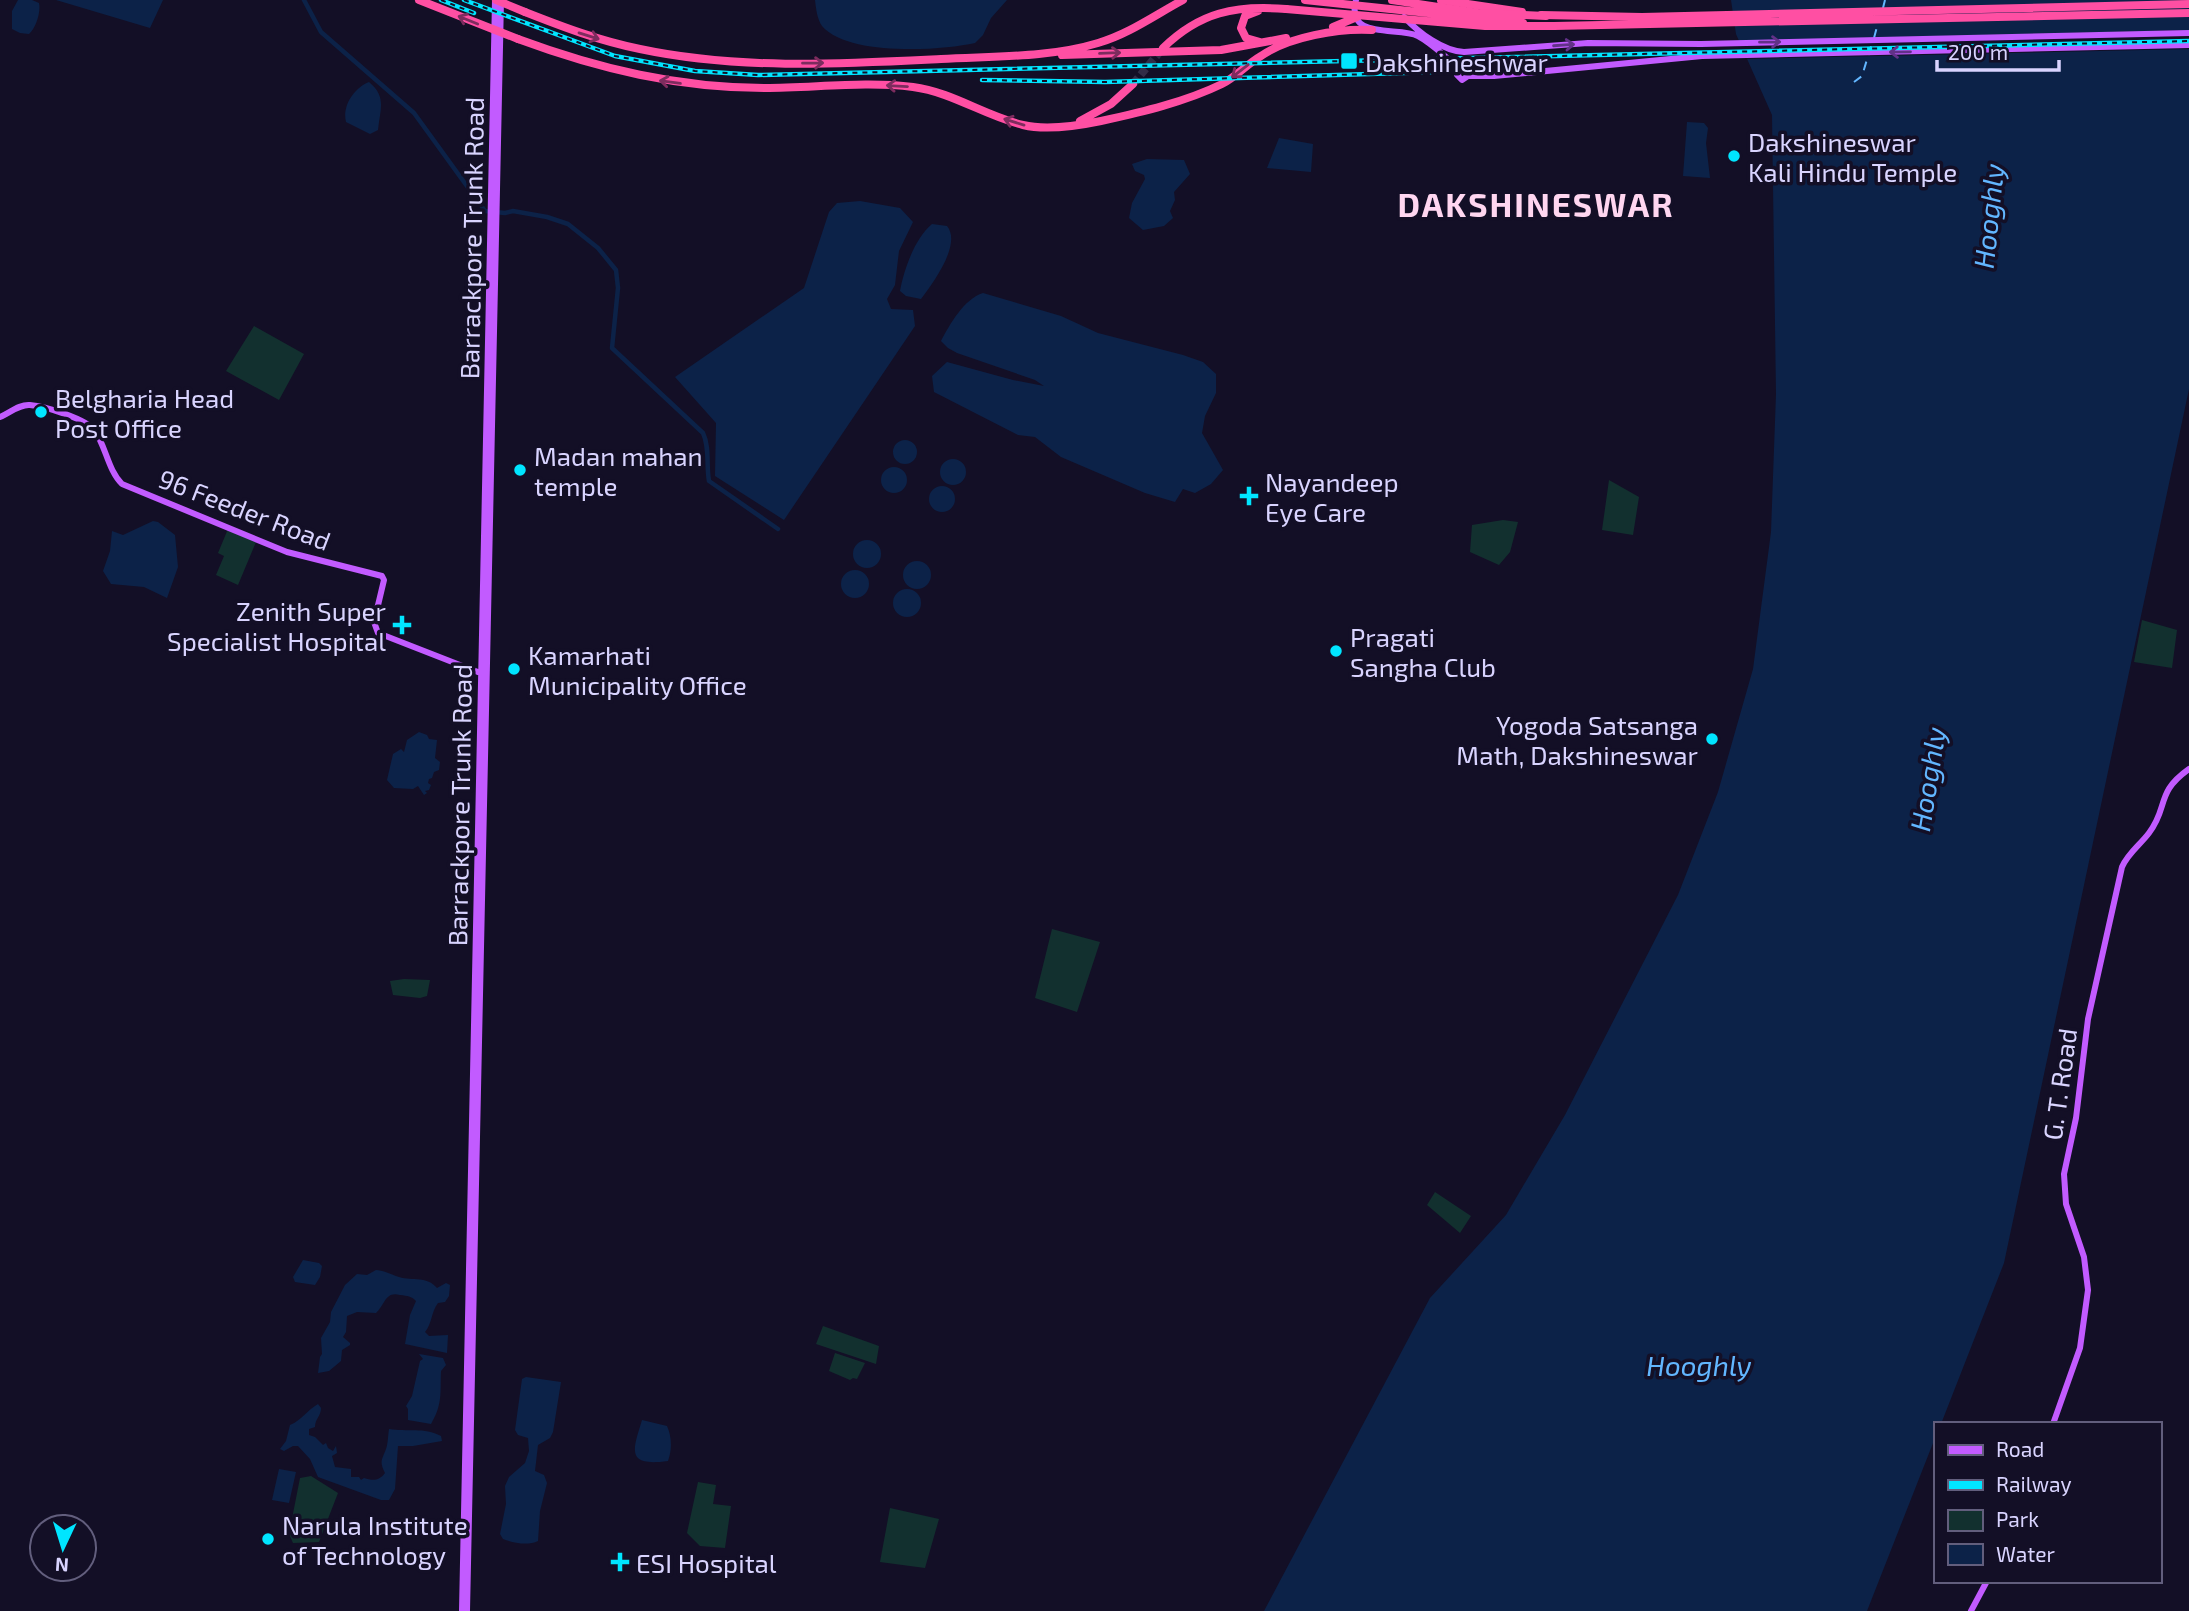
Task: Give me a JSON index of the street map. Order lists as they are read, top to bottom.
{
  "streets": {
    "main road": ["Barrackpore Trunk Road", "96 Feeder Road", "G. T. Road"]
  },
  "crossings": [
    ["Barrackpore Trunk Road", "96 Feeder Road"]
  ],
  "districts": ["DAKSHINESWAR"],
  "water": ["Hooghly"],
  "places": {
    "transit": ["Dakshineshwar"],
    "other": [
      "Dakshineswar Kali Hindu Temple",
      "Belgharia Head Post Office",
      "Madan mahan temple",
      "Pragati Sangha Club",
      "Kamarhati Municipality Office",
      "Yogoda Satsanga Math, Dakshineswar",
      "Narula Institute of Technology"
    ],
    "health": ["Nayandeep Eye Care", "Zenith Super Specialist Hospital", "ESI Hospital"]
  },
  "legend": [
    "Road",
    "Railway",
    "Park",
    "Water"
  ],
  "scale_bar": "200 m",
  "north": "bottom"
}
